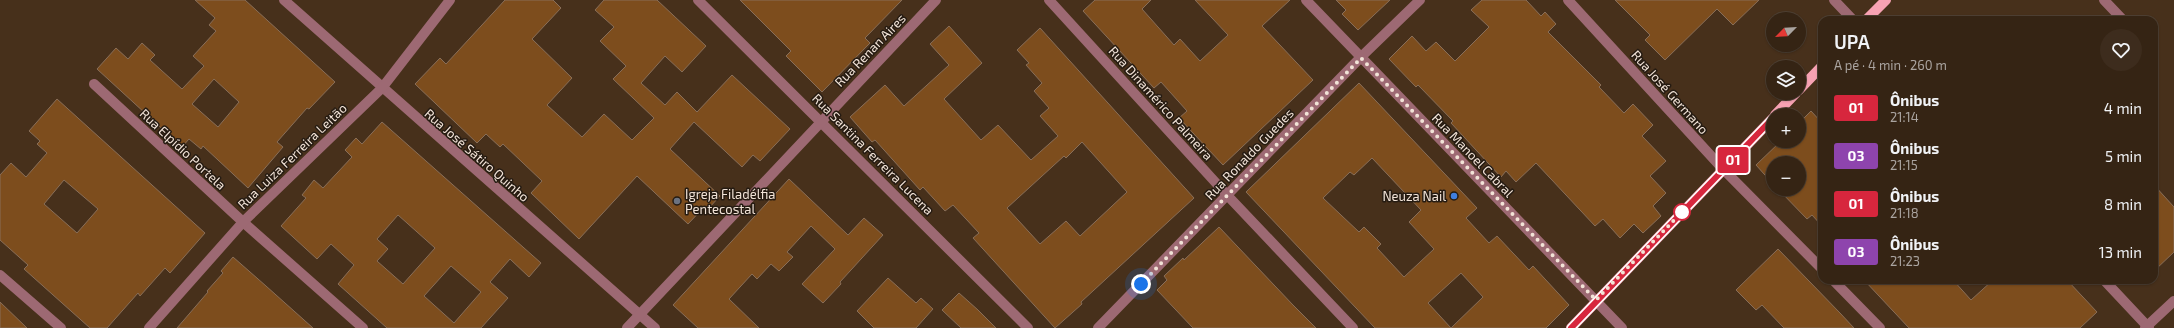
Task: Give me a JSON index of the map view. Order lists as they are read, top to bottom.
{
  "streets": {
    "street": [
      "Rua Renan Aires",
      "Rua José Germano",
      "Rua Dinamérico Palmeira",
      "Rua Elpídio Portela",
      "Rua Santina Ferreira Lucena",
      "Rua Ronaldo Guedes",
      "Rua José Sátiro Quinho",
      "Rua Manoel Cabral",
      "Rua Luiza Ferreira Leitão"
    ]
  },
  "crossings": [
    ["Rua Renan Aires", "Rua Santina Ferreira Lucena"],
    ["Rua Renan Aires", "Rua José Sátiro Quinho"],
    ["Rua Dinamérico Palmeira", "Rua Ronaldo Guedes"],
    ["Rua Elpídio Portela", "Rua Luiza Ferreira Leitão"],
    ["Rua Ronaldo Guedes", "Rua Manoel Cabral"],
    ["Rua José Sátiro Quinho", "Rua Luiza Ferreira Leitão"]
  ],
  "places": ["Neuza Nail", "Igreja Filadélfia Pentecostal"],
  "lines": ["bus line 01"],
  "north": "bottom left",
  "page": {
    "on_map": "01",
    "map_buttons": ["+", "−"],
    "heading": ["UPA", "A pé · 4 min · 260 m"],
    "list": [
      {
        "mark": "01",
        "name": "Ônibus",
        "note": "21:14",
        "value": "4 min"
      },
      {
        "mark": "03",
        "name": "Ônibus",
        "note": "21:15",
        "value": "5 min"
      },
      {
        "mark": "01",
        "name": "Ônibus",
        "note": "21:18",
        "value": "8 min"
      },
      {
        "mark": "03",
        "name": "Ônibus",
        "note": "21:23",
        "value": "13 min"
      }
    ]
  }
}
